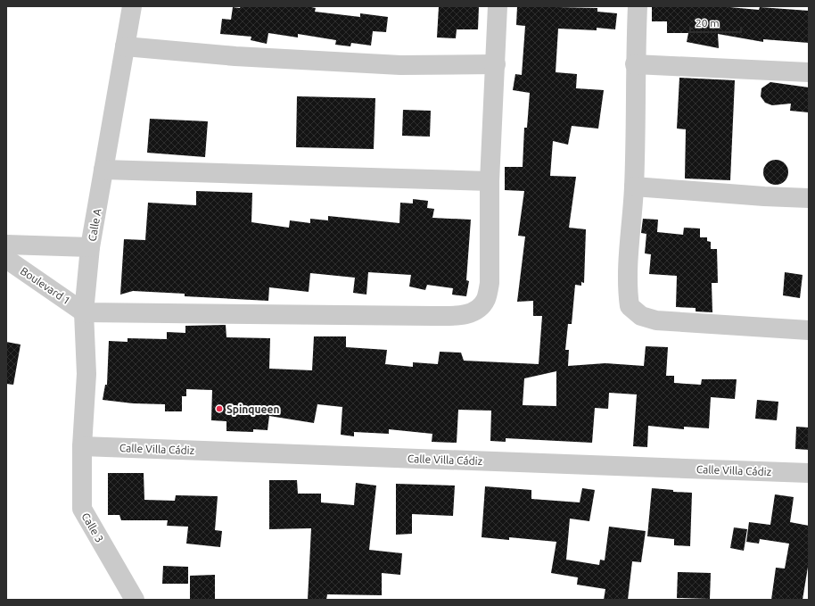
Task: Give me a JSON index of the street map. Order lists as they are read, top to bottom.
{
  "streets": {
    "street": [
      "Calle A",
      "Boulevard 1",
      "Calle Villa Cádiz",
      "Calle 3"
    ]
  },
  "crossings": [
    ["Calle A", "Boulevard 1"],
    ["Calle A", "Calle Villa Cádiz"],
    ["Calle A", "Calle 3"],
    ["Calle Villa Cádiz", "Calle 3"]
  ],
  "places": ["Spinqueen"],
  "scale_bar": "20 m"
}
